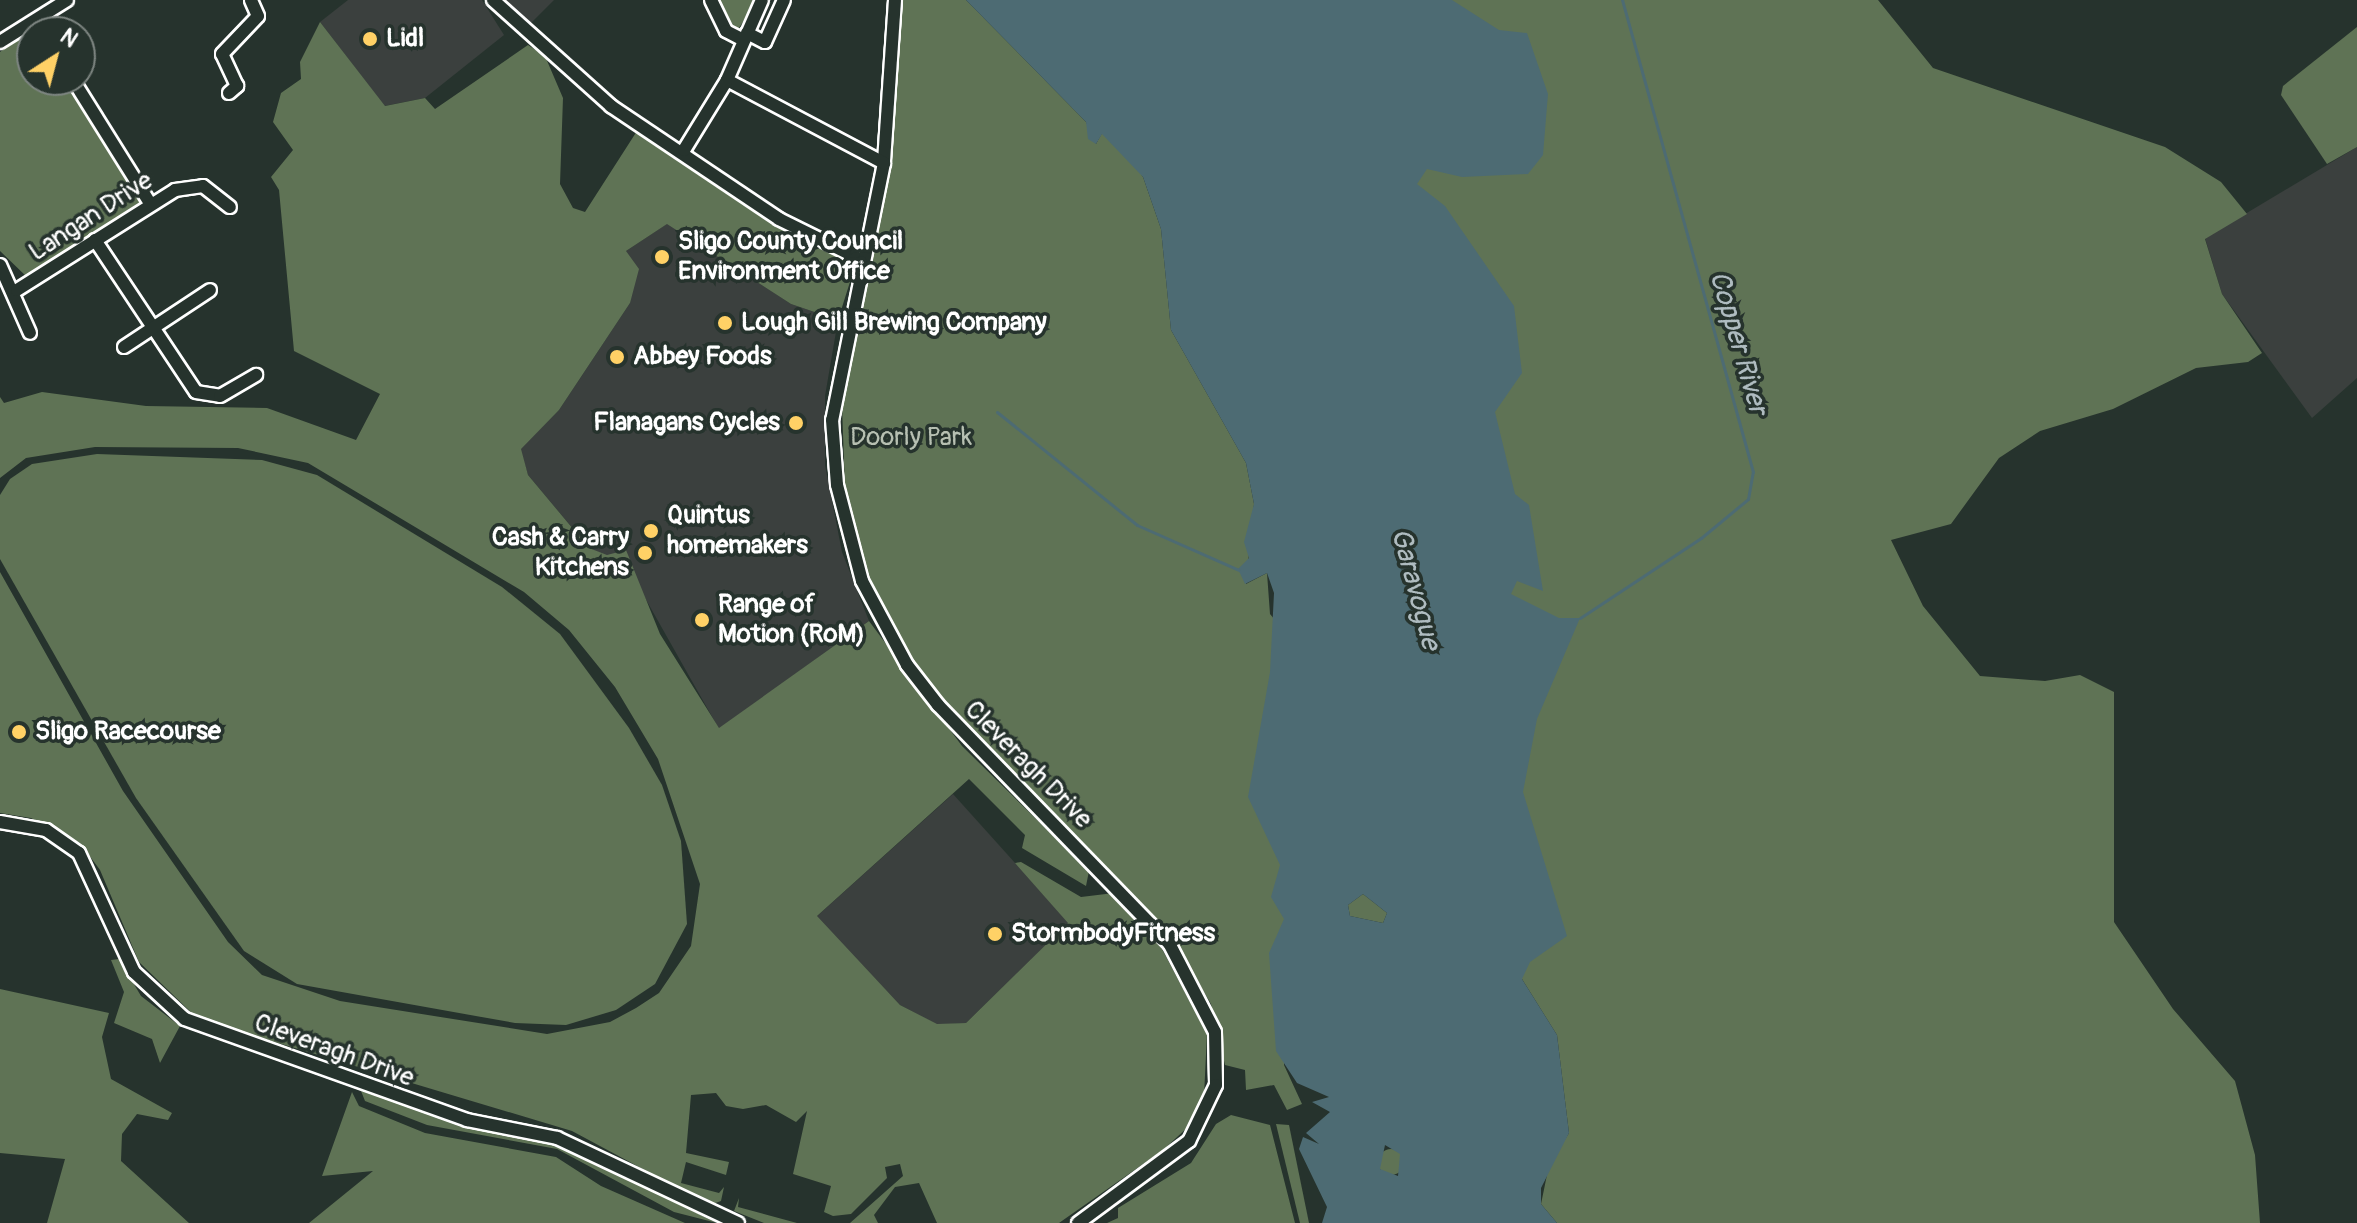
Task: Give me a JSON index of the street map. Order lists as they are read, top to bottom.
{
  "streets": {
    "street": ["Langan Drive", "Cleveragh Drive"]
  },
  "water": ["Copper River", "Garavogue"],
  "parks": ["Doorly Park"],
  "places": [
    "Lidl",
    "Sligo County Council Environment Office",
    "Lough Gill Brewing Company",
    "Abbey Foods",
    "Flanagans Cycles",
    "Quintus homemakers",
    "Cash & Carry Kitchens",
    "Range of Motion (RoM)",
    "Sligo Racecourse",
    "StormbodyFitness"
  ],
  "north": "top right"
}
